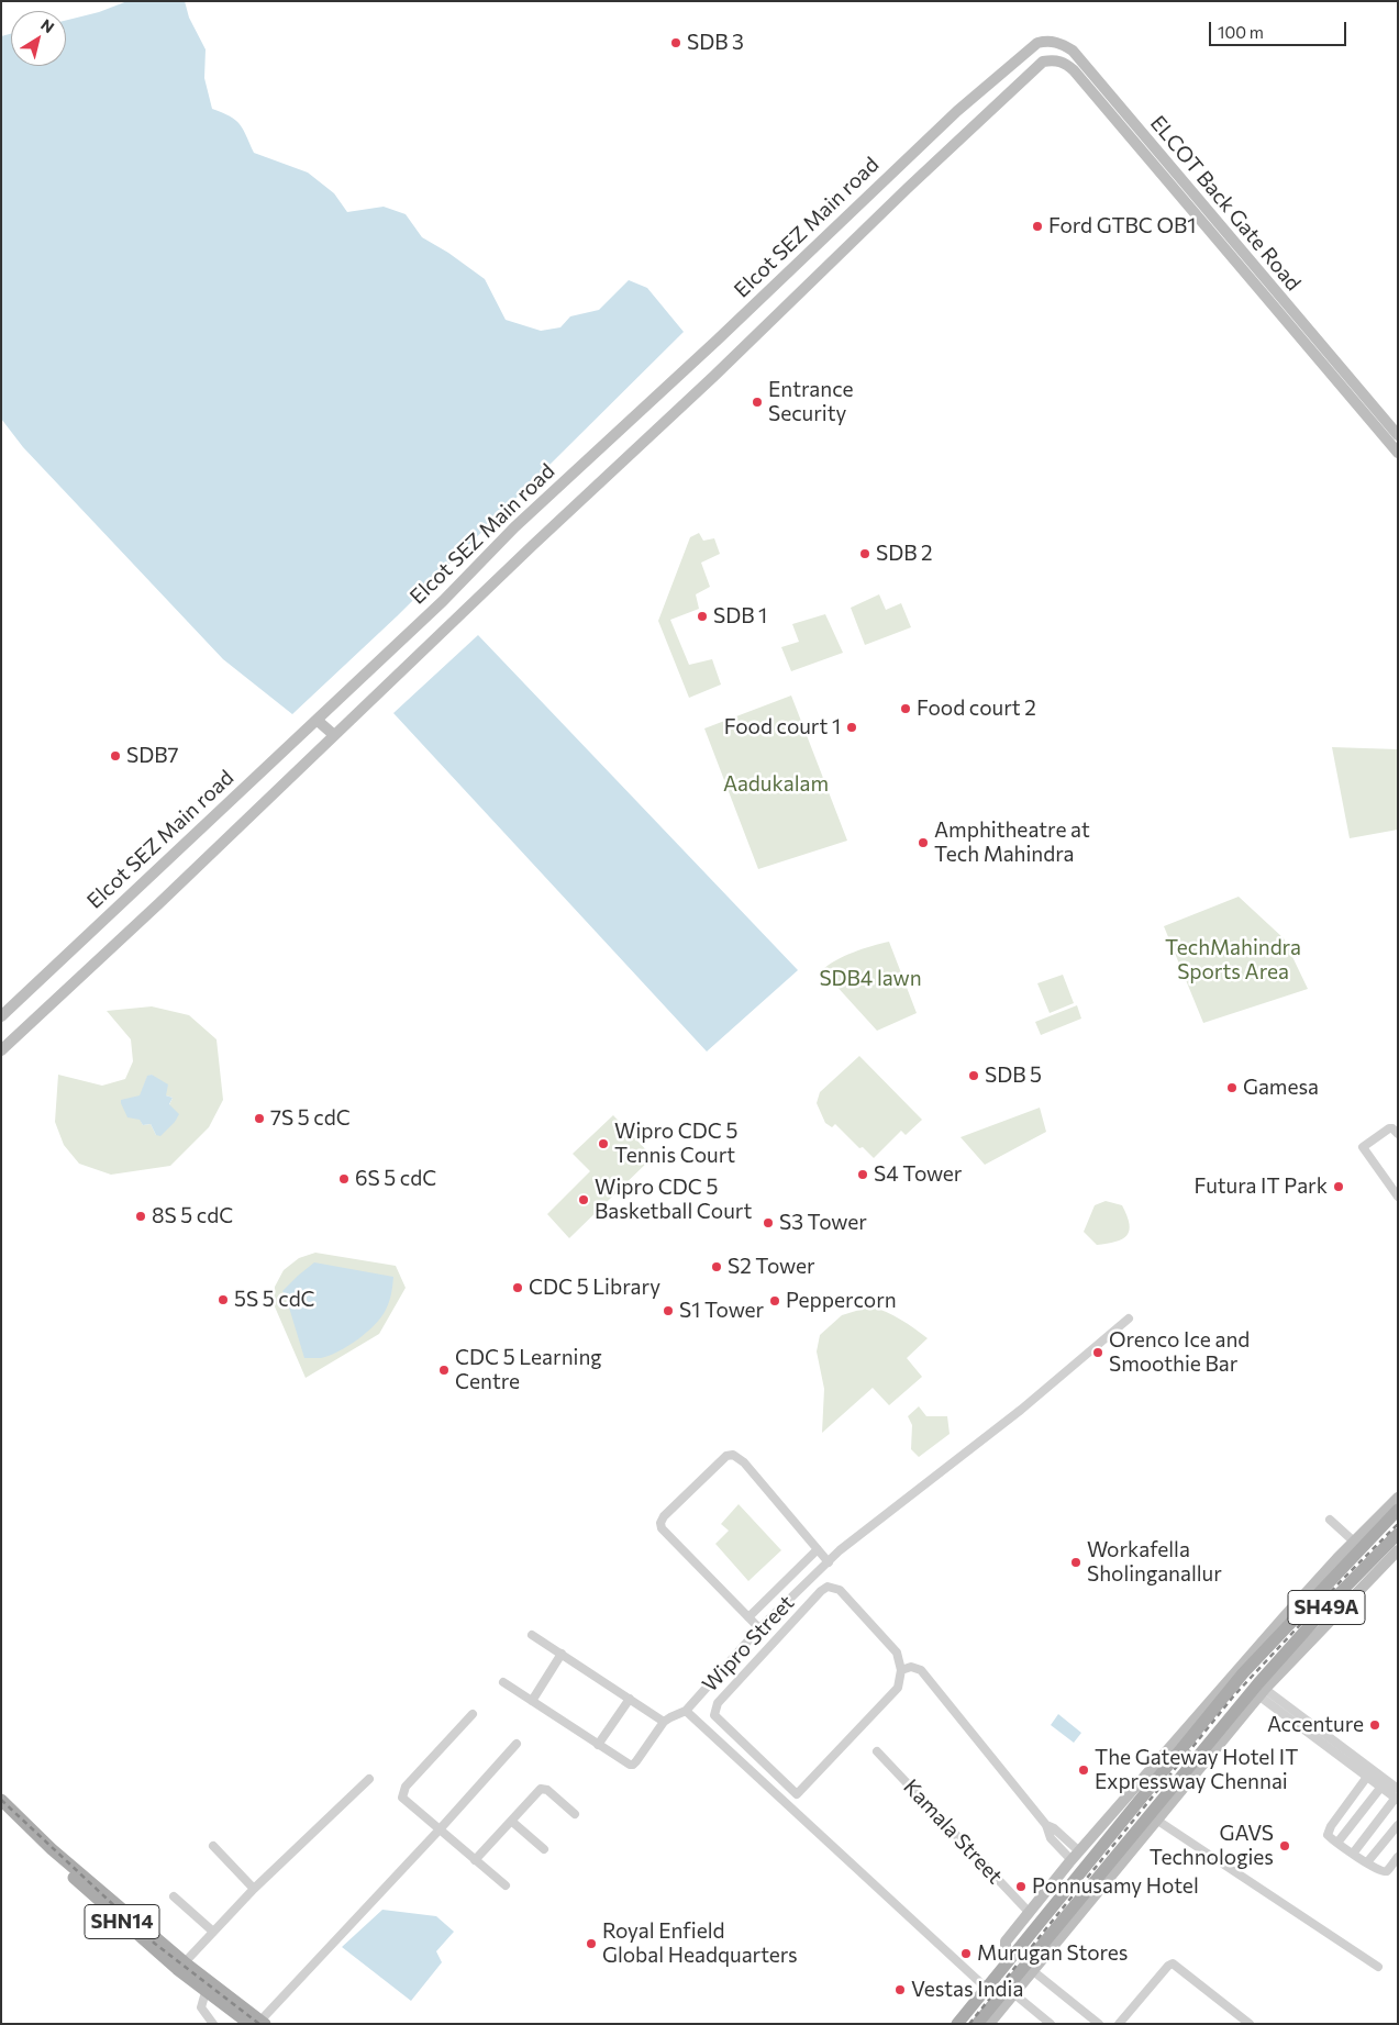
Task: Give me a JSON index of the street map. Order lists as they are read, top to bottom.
{
  "streets": {
    "main road": ["SH49A", "SHN14"],
    "street": [
      "ELCOT Back Gate Road",
      "Elcot SEZ Main road",
      "Wipro Street",
      "Kamala Street"
    ]
  },
  "crossings": [
    ["ELCOT Back Gate Road", "Elcot SEZ Main road"],
    ["SH49A", "Wipro Street"]
  ],
  "parks": ["Aadukalam", "TechMahindra Sports Area", "SDB4 lawn"],
  "places": [
    "SDB 3",
    "Ford GTBC OB1",
    "Entrance Security",
    "SDB 2",
    "SDB 1",
    "Food court 2",
    "Food court 1",
    "SDB7",
    "Amphitheatre at Tech Mahindra",
    "SDB 5",
    "Gamesa",
    "7S 5 cdC",
    "Wipro CDC 5 Tennis Court",
    "S4 Tower",
    "6S 5 cdC",
    "Futura IT Park",
    "Wipro CDC 5 Basketball Court",
    "8S 5 cdC",
    "S3 Tower",
    "S2 Tower",
    "CDC 5 Library",
    "5S 5 cdC",
    "Peppercorn",
    "S1 Tower",
    "Orenco Ice and Smoothie Bar",
    "CDC 5 Learning Centre",
    "Workafella Sholinganallur",
    "Accenture",
    "The Gateway Hotel IT Expressway Chennai",
    "GAVS Technologies",
    "Ponnusamy Hotel",
    "Royal Enfield Global Headquarters",
    "Murugan Stores",
    "Vestas India"
  ],
  "scale_bar": "100 m",
  "north": "top right"
}
